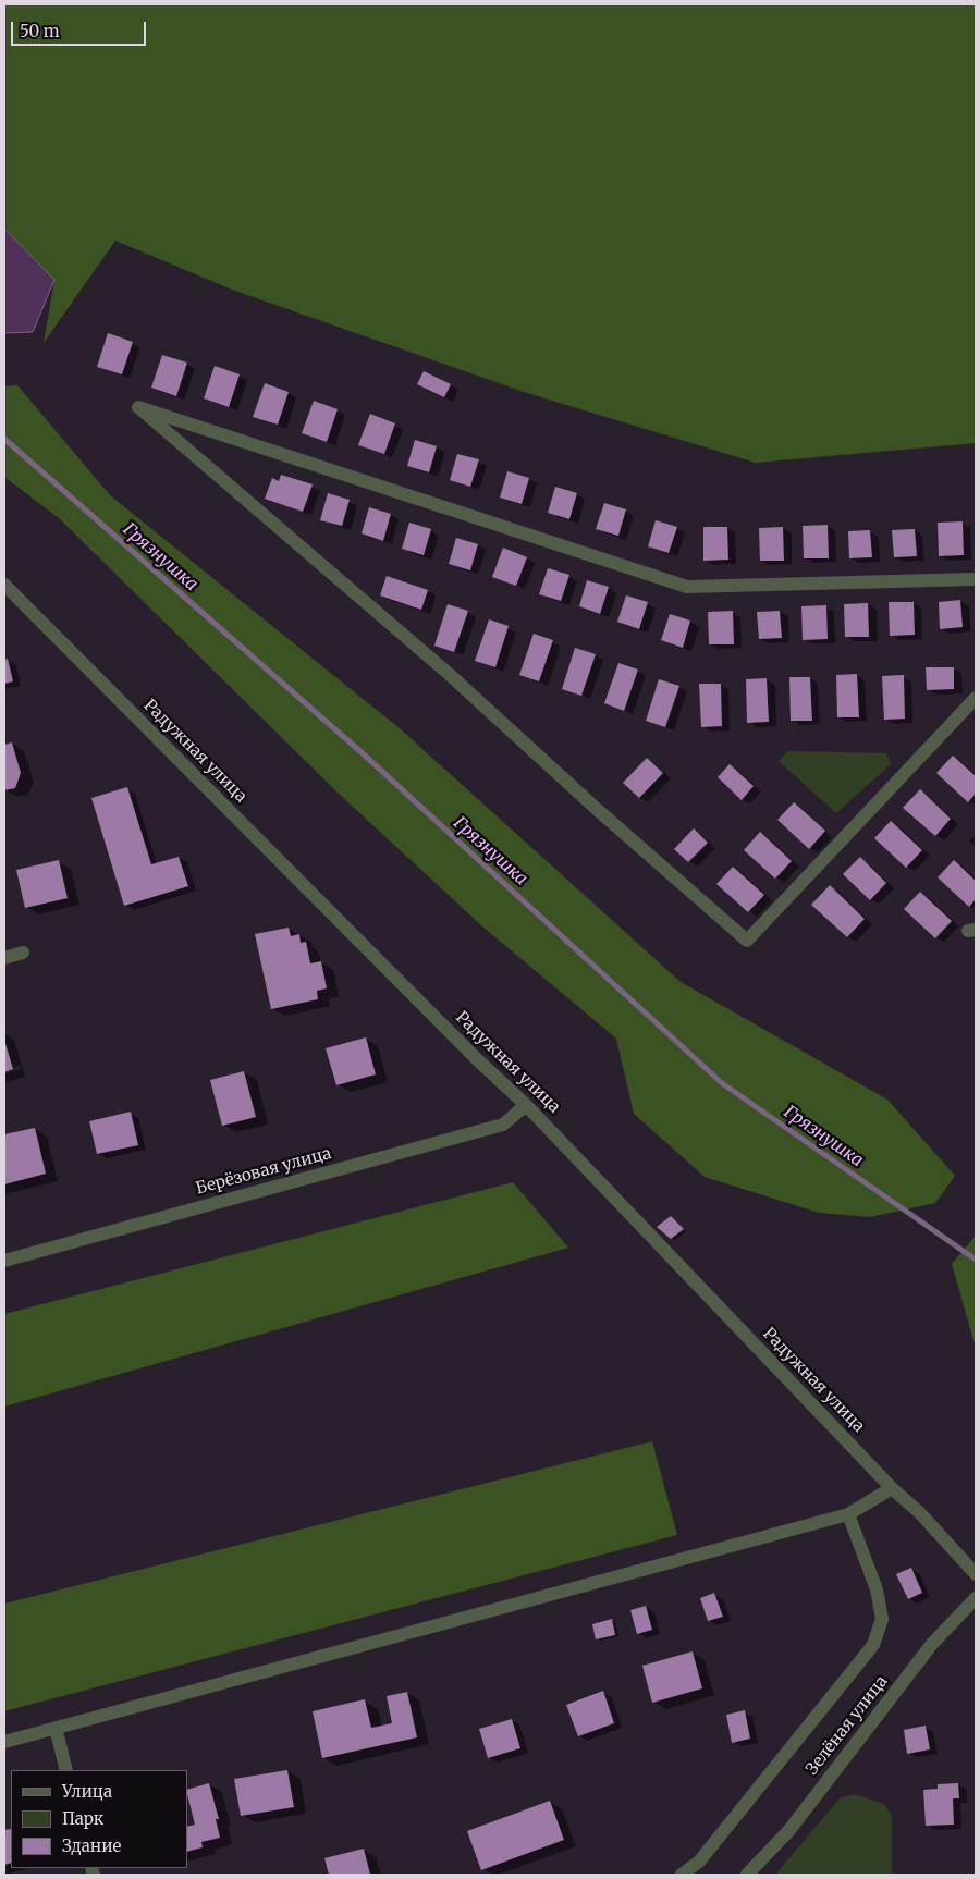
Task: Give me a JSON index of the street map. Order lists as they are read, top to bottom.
{
  "streets": {
    "street": ["Радужная улица", "Берёзовая улица", "Зелёная улица"]
  },
  "crossings": [
    ["Радужная улица", "Берёзовая улица"]
  ],
  "water": ["Грязнушка"],
  "legend": ["Улица", "Парк", "Здание"],
  "scale_bar": "50 m"
}
